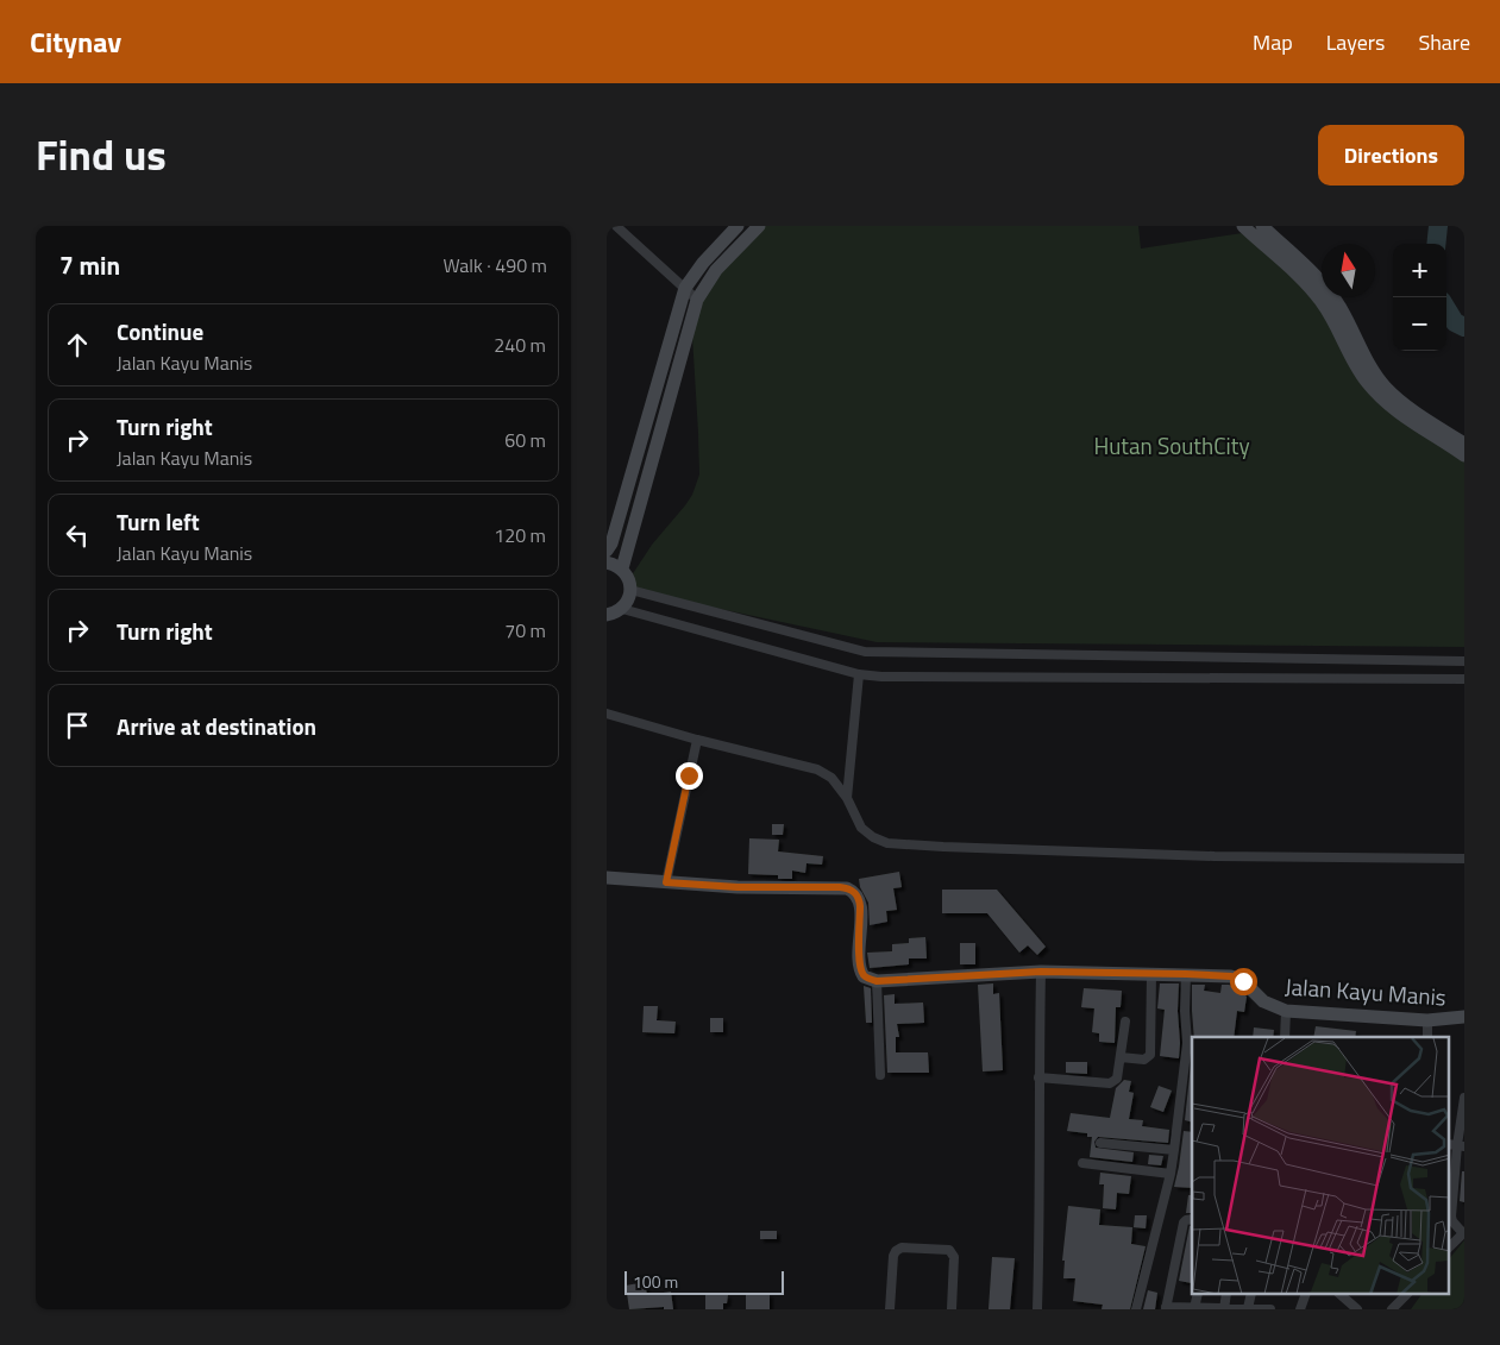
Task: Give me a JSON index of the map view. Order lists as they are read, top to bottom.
{
  "streets": {
    "street": ["Jalan Kayu Manis"]
  },
  "parks": ["Hutan SouthCity"],
  "scale_bar": "100 m",
  "north": "top",
  "page": {
    "header": "Citynav",
    "nav": ["Map", "Layers", "Share"],
    "title": "Find us",
    "buttons": "Directions",
    "heading": ["7 min", "Walk · 490 m"],
    "map_buttons": ["+", "−"],
    "list": [
      ["Continue", "Jalan Kayu Manis", "240 m"],
      ["Turn right", "Jalan Kayu Manis", "60 m"],
      ["Turn left", "Jalan Kayu Manis", "120 m"],
      ["Turn right", "70 m"],
      "Arrive at destination"
    ],
    "scale": "100 m"
  }
}
